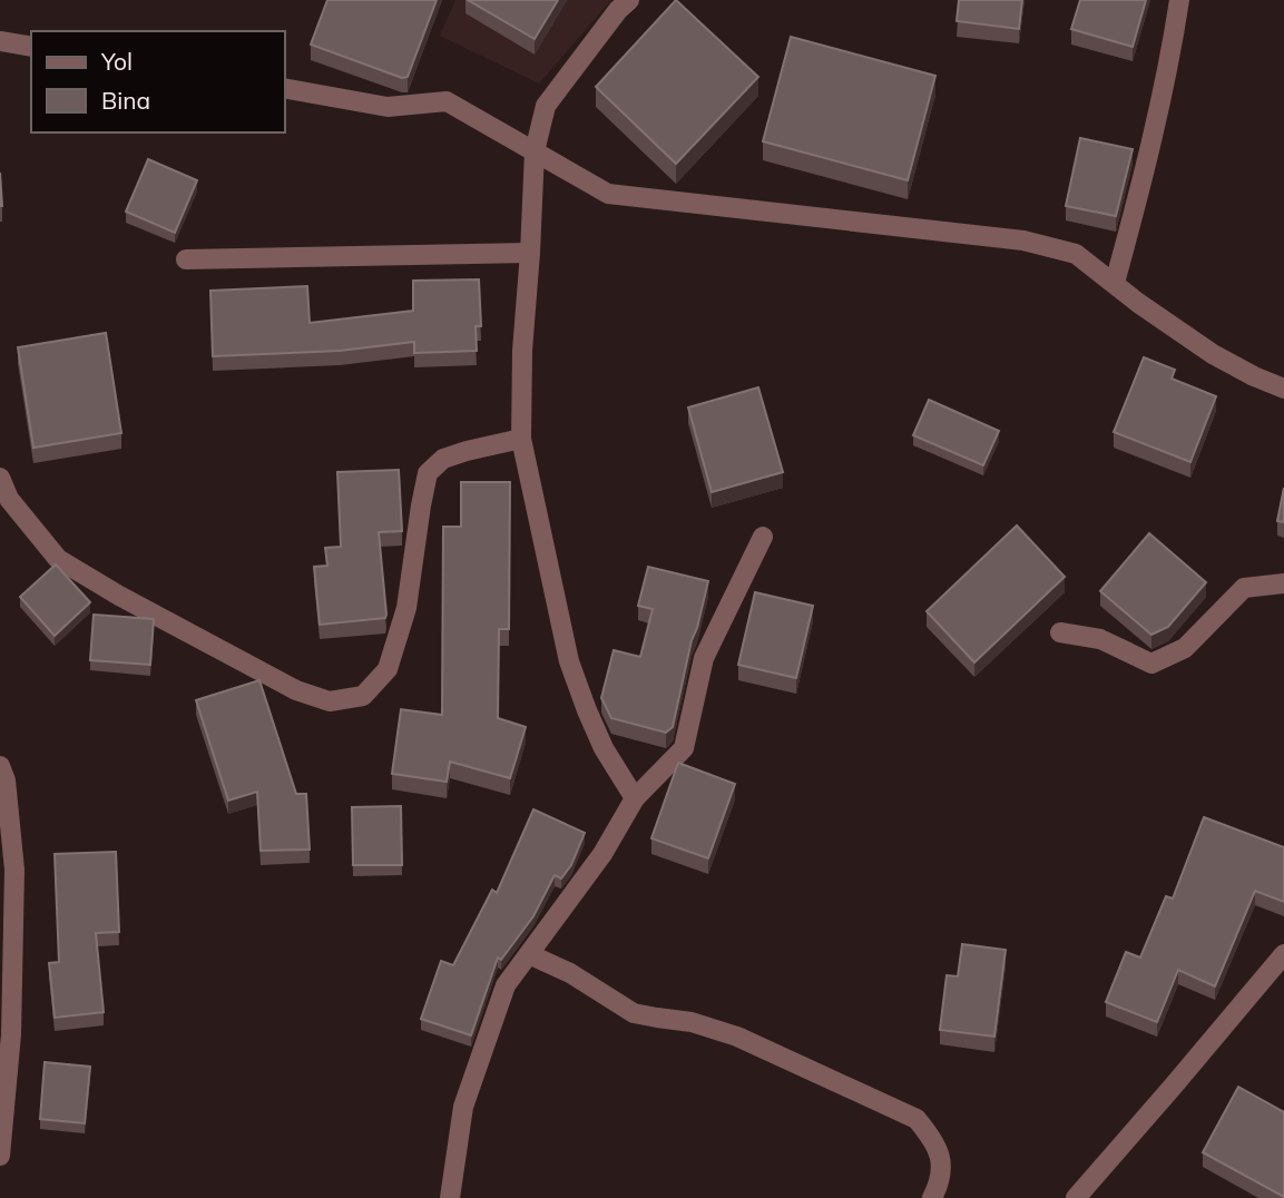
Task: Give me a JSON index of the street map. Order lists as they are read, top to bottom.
{
  "legend": ["Yol", "Bina"]
}
